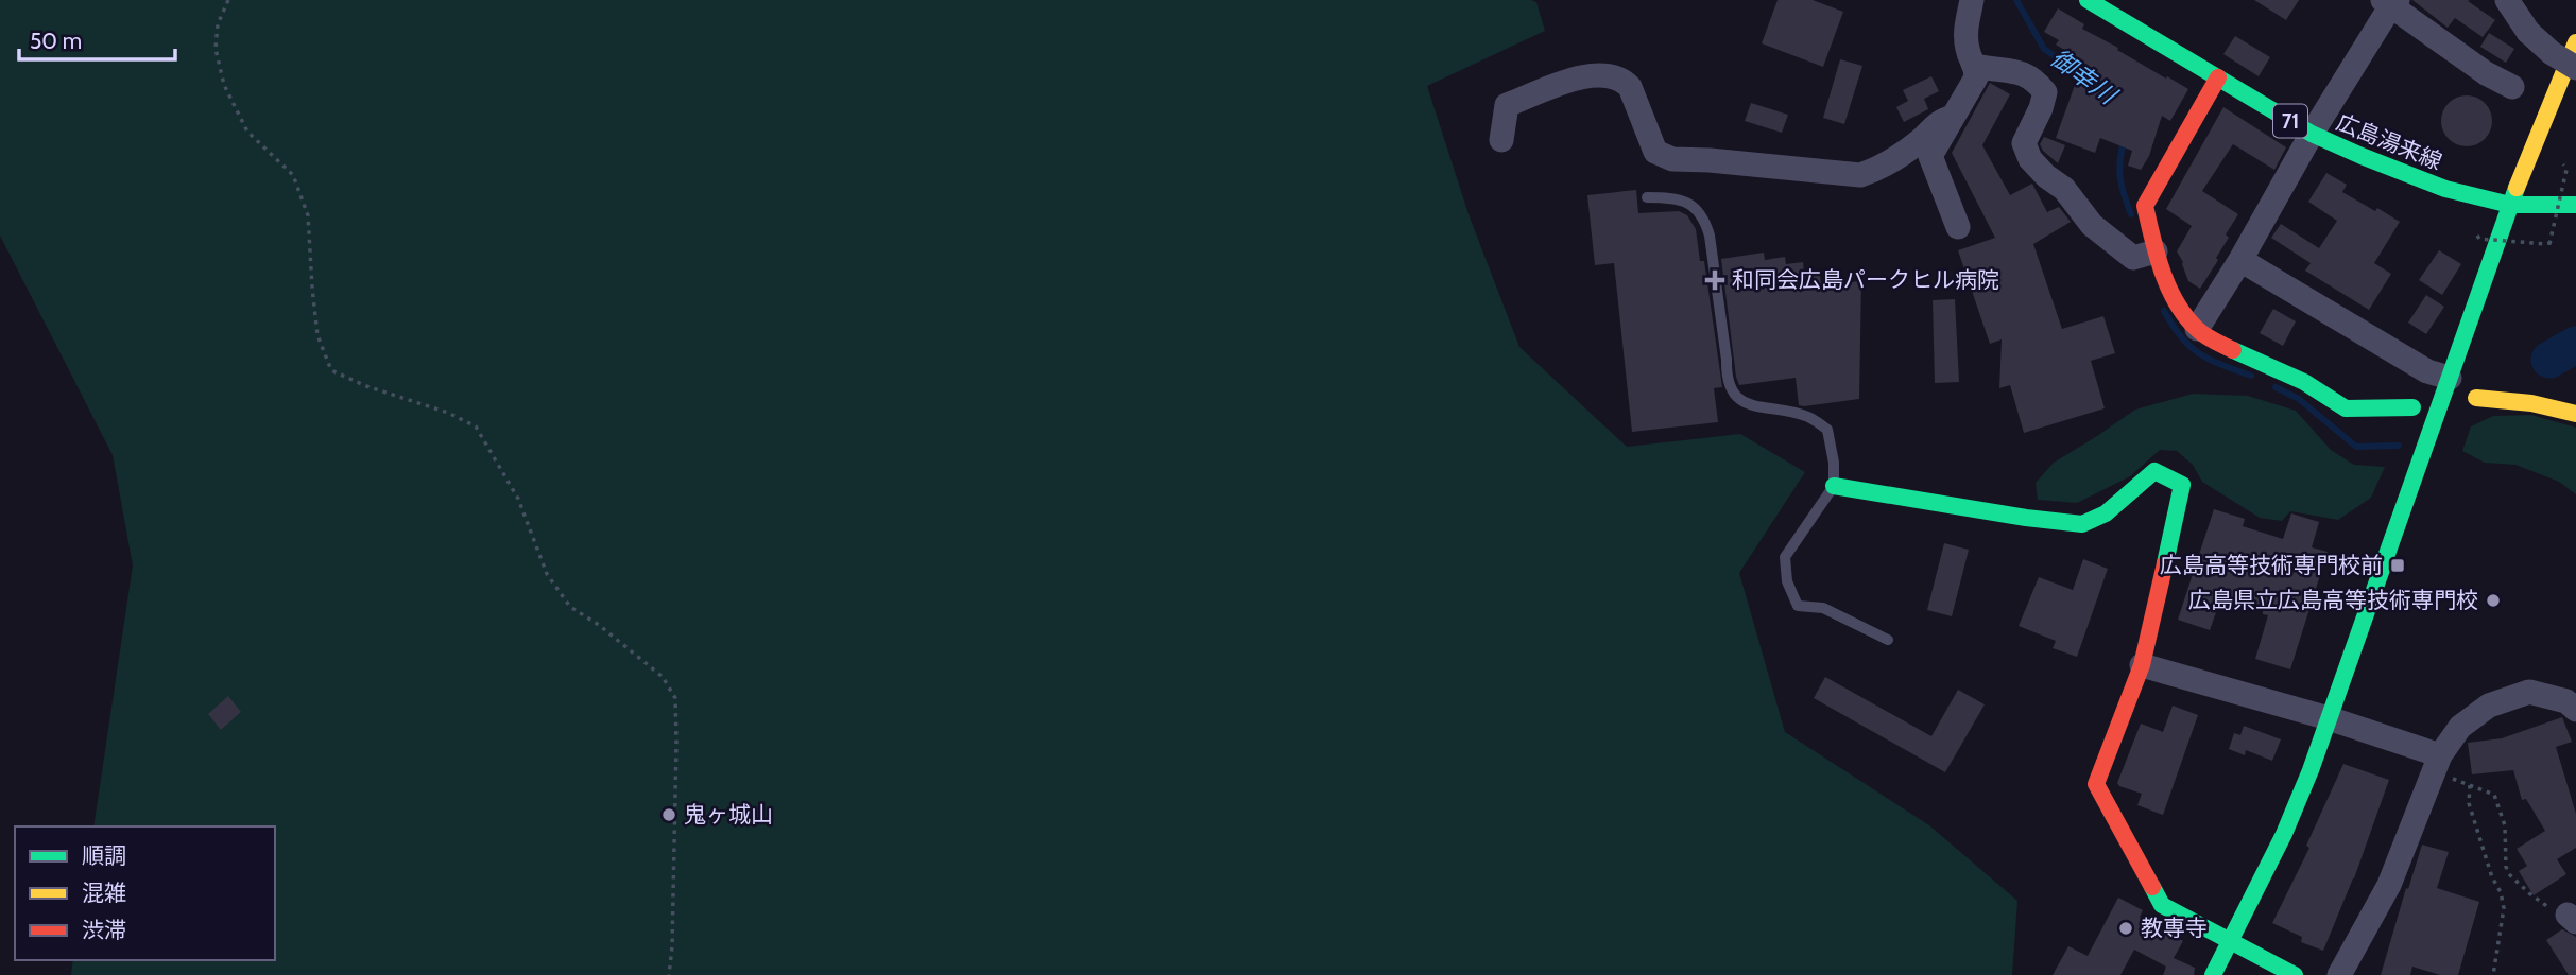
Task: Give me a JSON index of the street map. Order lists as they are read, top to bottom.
{
  "streets": {
    "street": ["71", "広島湯来線"]
  },
  "water": ["御幸川"],
  "places": {
    "health": ["和同会広島パークヒル病院"],
    "transit": ["広島高等技術専門校前"],
    "other": ["広島県立広島高等技術専門校", "鬼ヶ城山", "教専寺"]
  },
  "legend": ["順調", "混雑", "渋滞"],
  "scale_bar": "50 m"
}
